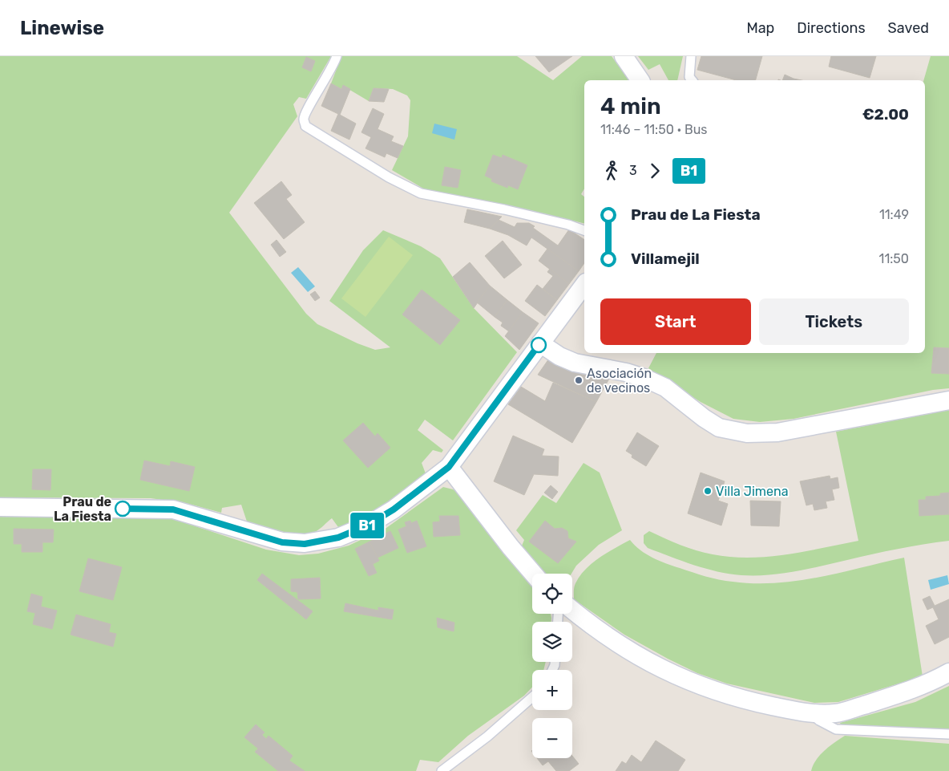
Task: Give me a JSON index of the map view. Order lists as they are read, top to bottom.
{
  "places": ["Asociación de vecinos", "Villa Jimena", "Prau de La Fiesta"],
  "lines": ["bus line B1"],
  "page": {
    "header": "Linewise",
    "nav": ["Map", "Directions", "Saved"],
    "on_map": "B1",
    "heading": ["4 min", "11:46 – 11:50 · Bus", "€2.00"],
    "legs": ["3", "B1"],
    "list": [
      {
        "name": "Prau de La Fiesta",
        "value": "11:49"
      },
      {
        "name": "Villamejil",
        "value": "11:50"
      }
    ],
    "buttons": ["Start", "Tickets"],
    "map_buttons": ["+", "−"]
  }
}
